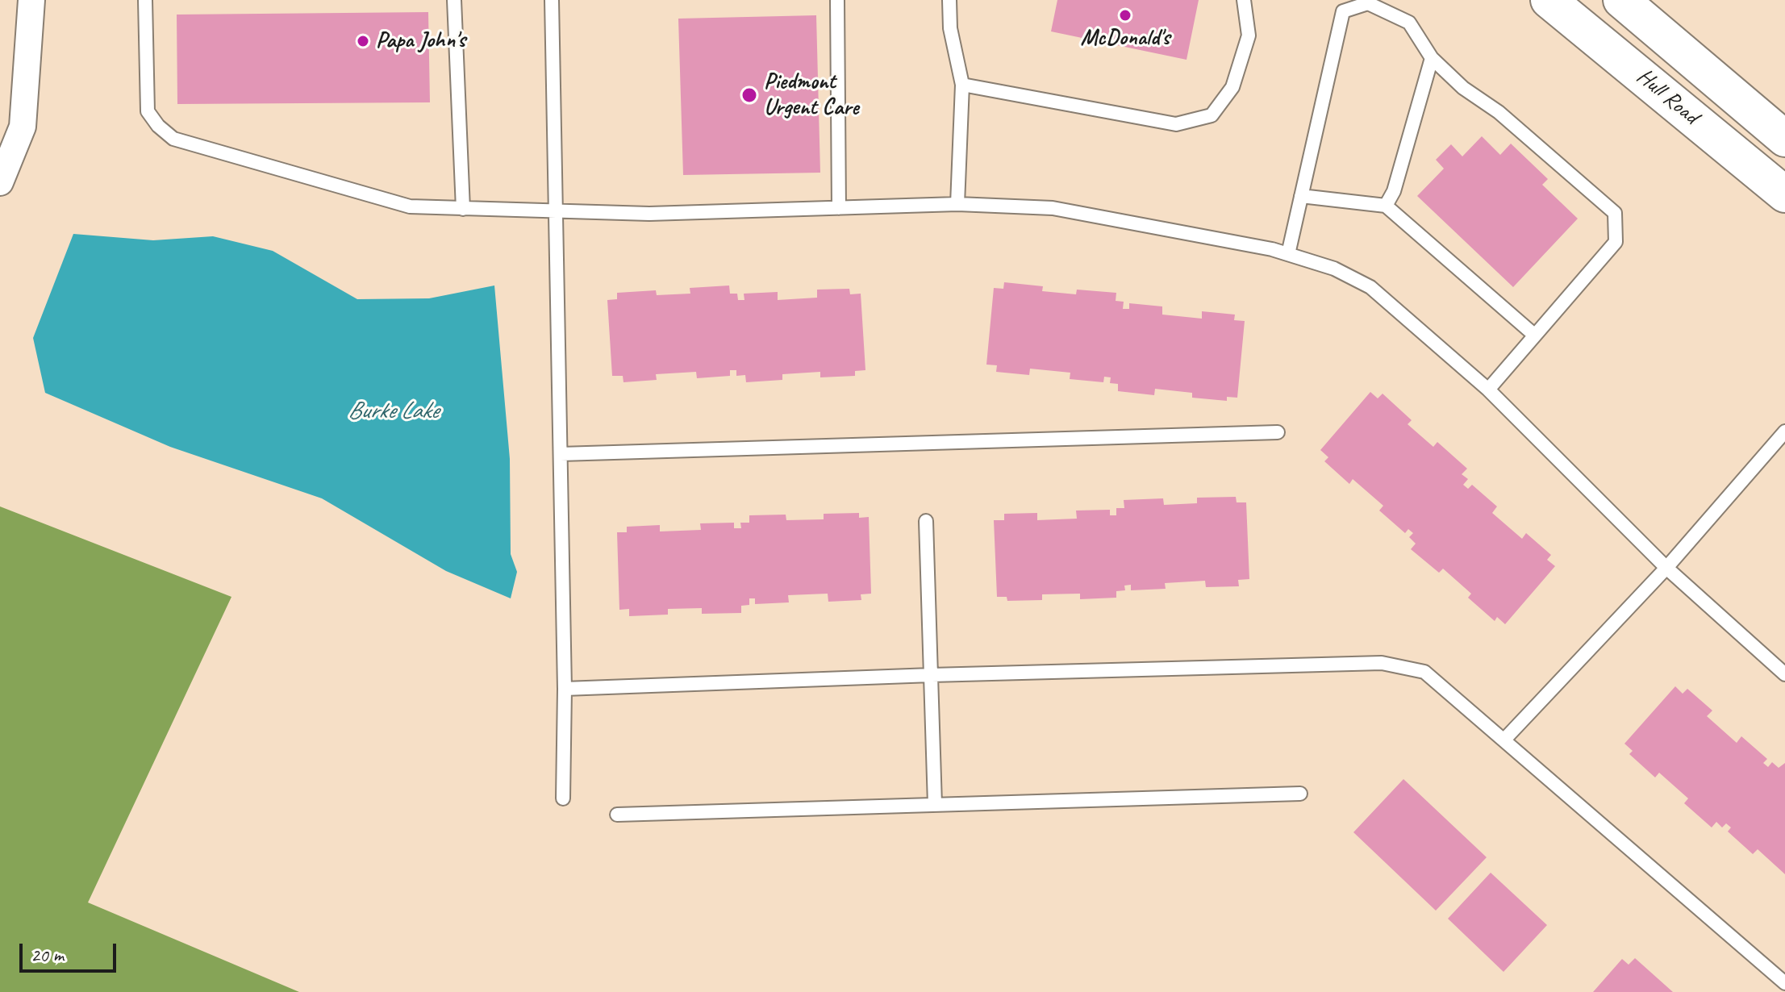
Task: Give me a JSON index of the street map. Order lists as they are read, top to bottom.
{
  "streets": {
    "main road": ["Hull Road"]
  },
  "water": ["Burke Lake"],
  "places": ["McDonald's", "Papa John's", "Piedmont Urgent Care"],
  "scale_bar": "20 m"
}
